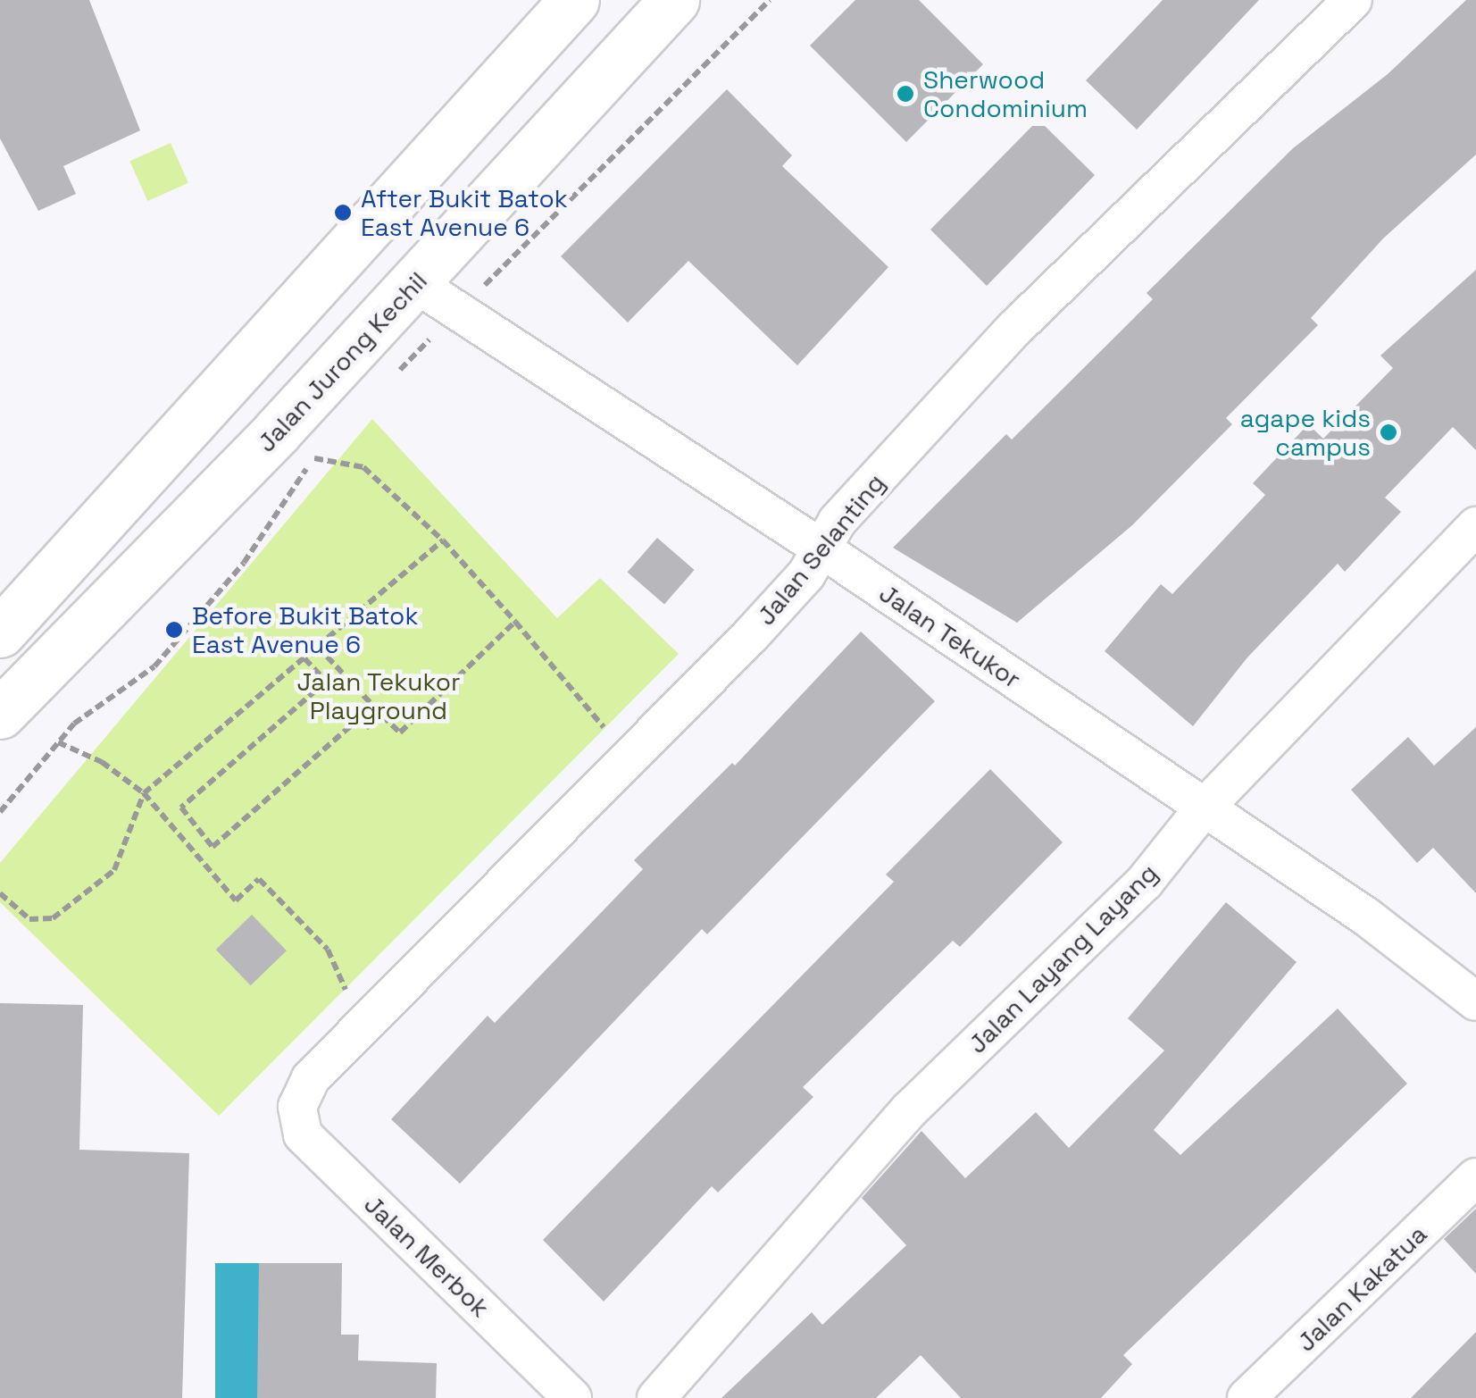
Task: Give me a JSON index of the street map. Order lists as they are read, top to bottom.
{
  "streets": {
    "main road": ["Jalan Jurong Kechil"],
    "street": [
      "Jalan Selanting",
      "Jalan Tekukor",
      "Jalan Layang Layang",
      "Jalan Merbok",
      "Jalan Kakatua"
    ]
  },
  "crossings": [
    ["Jalan Jurong Kechil", "Jalan Tekukor"],
    ["Jalan Selanting", "Jalan Tekukor"],
    ["Jalan Selanting", "Jalan Merbok"],
    ["Jalan Tekukor", "Jalan Layang Layang"]
  ],
  "parks": ["Jalan Tekukor Playground"],
  "places": [
    "Sherwood Condominium",
    "After Bukit Batok East Avenue 6",
    "agape kids campus",
    "Before Bukit Batok East Avenue 6"
  ]
}
